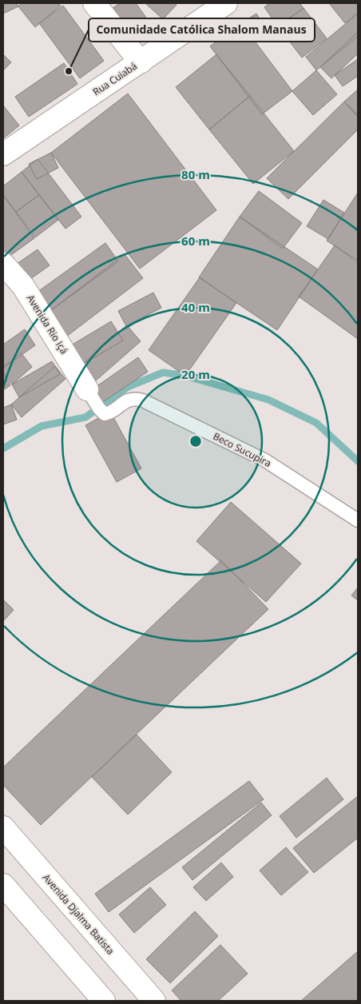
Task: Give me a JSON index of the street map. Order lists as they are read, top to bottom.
{
  "streets": {
    "street": ["Rua Cuiabá", "Avenida Rio Içá", "Avenida Djalma Batista"],
    "lane": ["Beco Sucupira"]
  },
  "crossings": [
    ["Avenida Rio Içá", "Beco Sucupira"]
  ],
  "places": ["Comunidade Católica Shalom Manaus"],
  "rings": [
    "80 m",
    "60 m",
    "40 m",
    "20 m"
  ]
}
